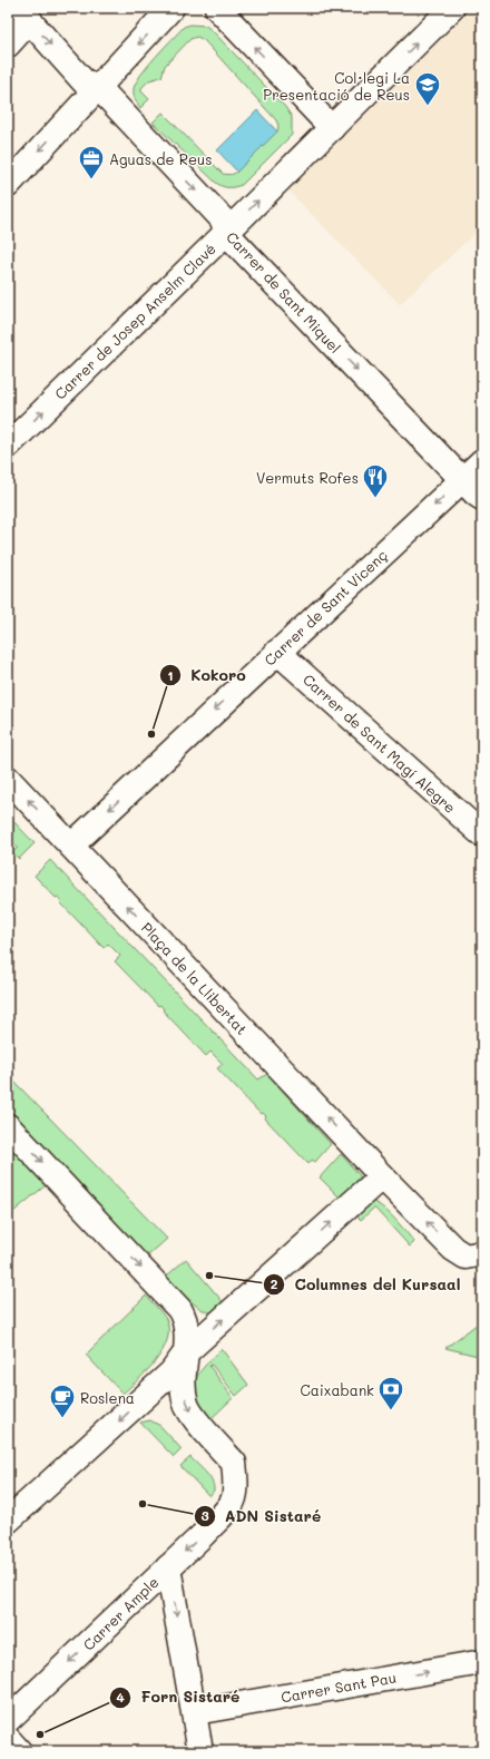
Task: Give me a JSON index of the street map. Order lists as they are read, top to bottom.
{
  "streets": {
    "street": [
      "Carrer de Sant Miquel",
      "Carrer de Josep Anselm Clavé",
      "Carrer de Sant Vicenç",
      "Carrer de Sant Magí Alegre",
      "Plaça de la Llibertat",
      "Carrer Ample",
      "Carrer Sant Pau"
    ]
  },
  "crossings": [
    ["Carrer de Sant Miquel", "Carrer de Josep Anselm Clavé"],
    ["Carrer de Sant Miquel", "Carrer de Sant Vicenç"],
    ["Carrer de Sant Vicenç", "Carrer de Sant Magí Alegre"],
    ["Carrer de Sant Vicenç", "Plaça de la Llibertat"]
  ],
  "one_way": [
    "Carrer de Sant Miquel",
    "Carrer de Sant Vicenç",
    "Plaça de la Llibertat",
    "Carrer Sant Pau"
  ],
  "places": {
    "school or university": ["Col·legi La Presentació de Reus"],
    "office": ["Aguas de Reus"],
    "restaurant": ["Vermuts Rofes"],
    "other": [
      "Kokoro",
      "Columnes del Kursaal",
      "ADN Sistaré",
      "Forn Sistaré"
    ],
    "bank": ["Caixabank"],
    "cafe": ["Roslena"]
  }
}
